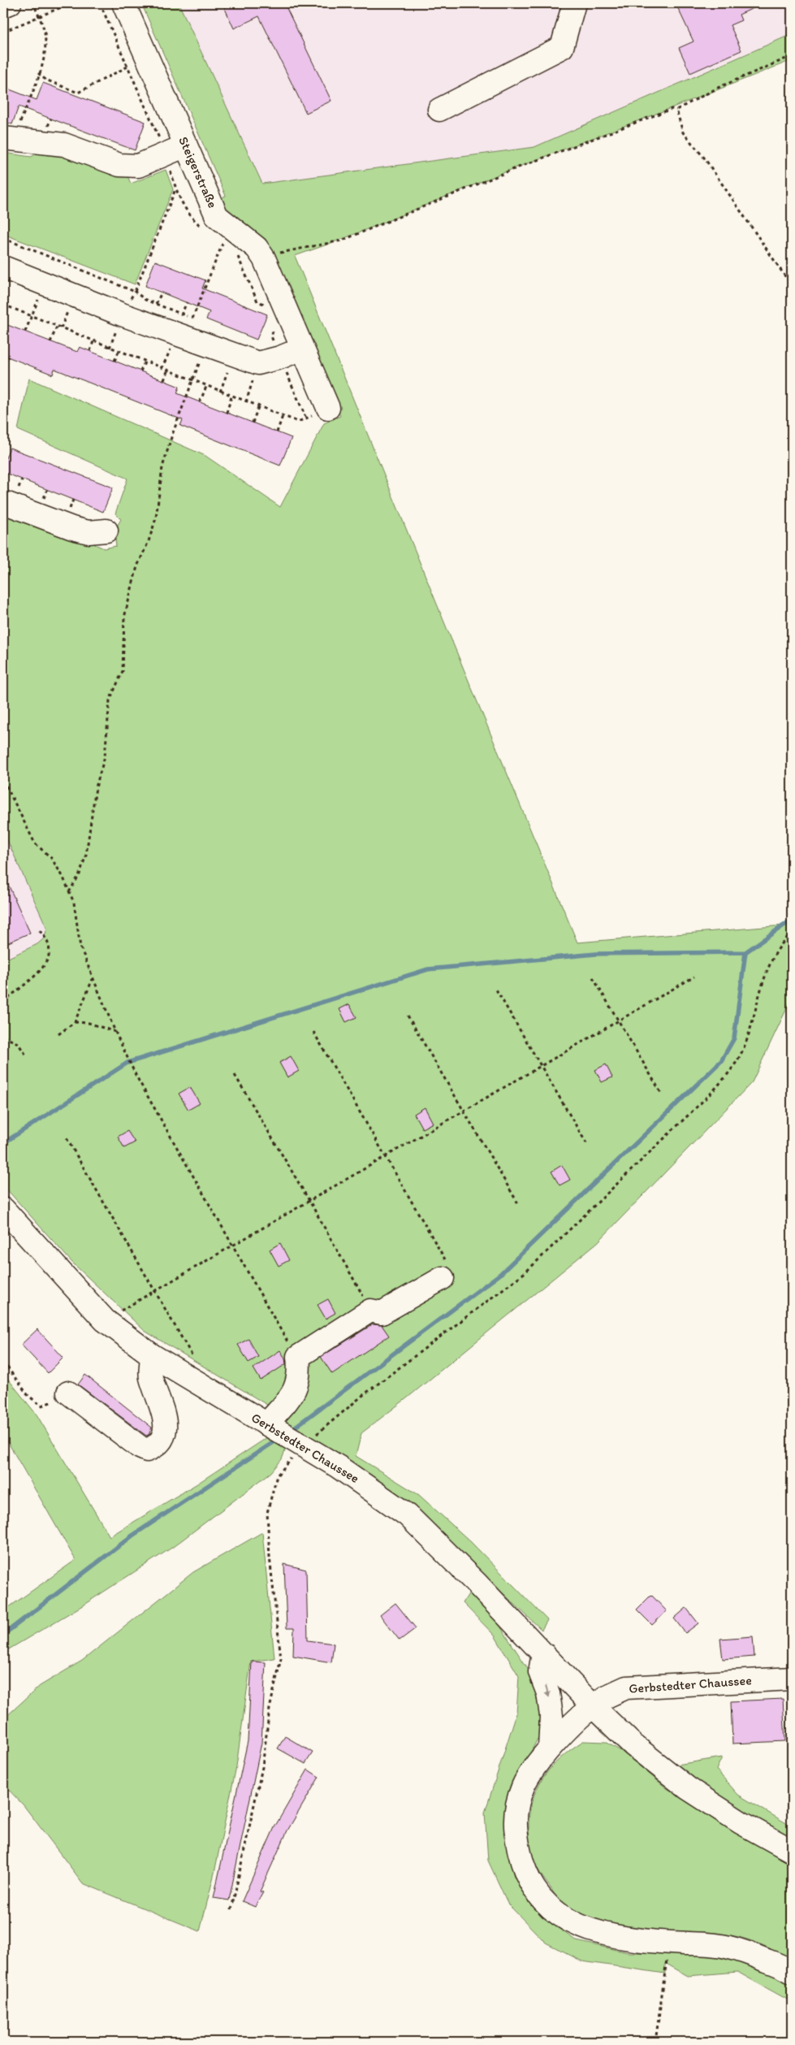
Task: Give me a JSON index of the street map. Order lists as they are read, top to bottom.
{
  "streets": {
    "main road": ["Steigerstraße", "Gerbstedter Chaussee"]
  }
}
